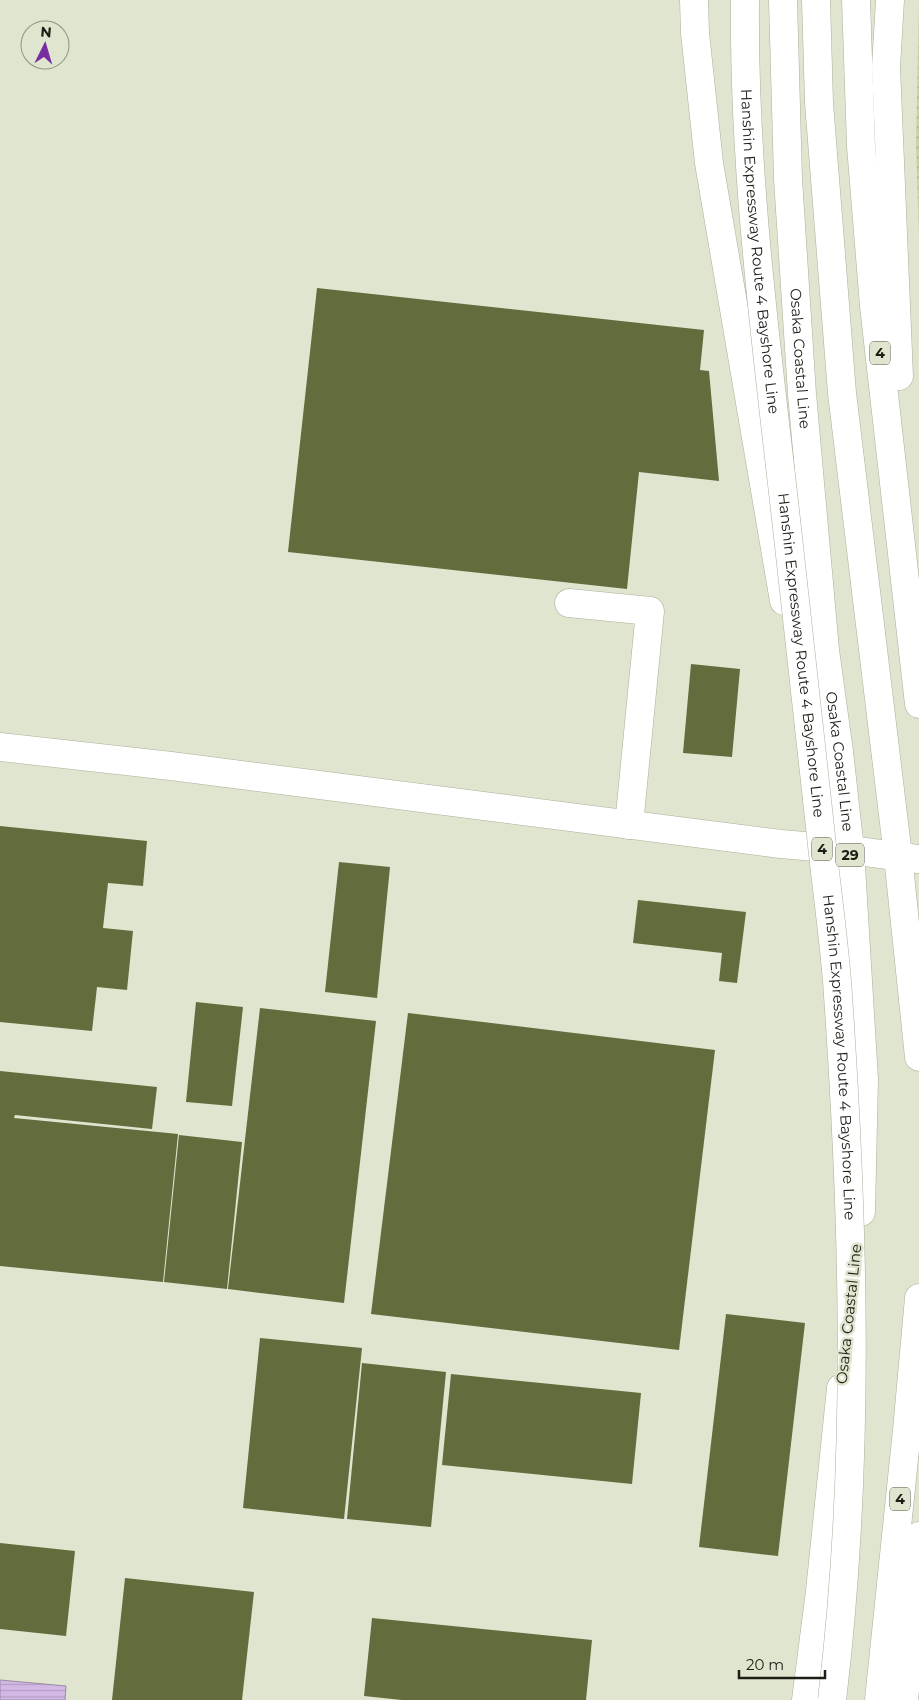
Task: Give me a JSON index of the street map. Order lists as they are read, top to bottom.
{
  "streets": {
    "main road": [
      "Hanshin Expressway Route 4 Bayshore Line",
      "4",
      "Osaka Coastal Line",
      "29"
    ]
  },
  "scale_bar": "20 m",
  "north": "top"
}
